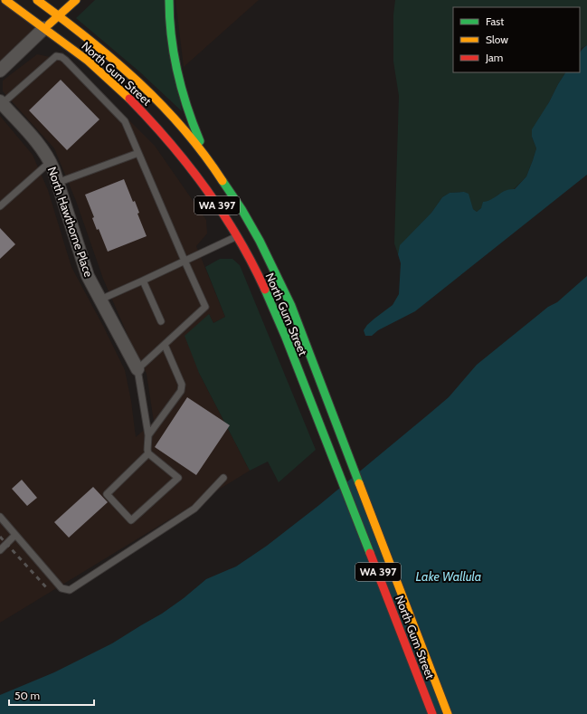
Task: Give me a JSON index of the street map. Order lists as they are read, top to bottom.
{
  "streets": {
    "main road": ["North Gum Street", "WA 397"],
    "street": ["North Hawthorne Place"]
  },
  "water": ["Lake Wallula"],
  "legend": ["Fast", "Slow", "Jam"],
  "scale_bar": "50 m"
}
